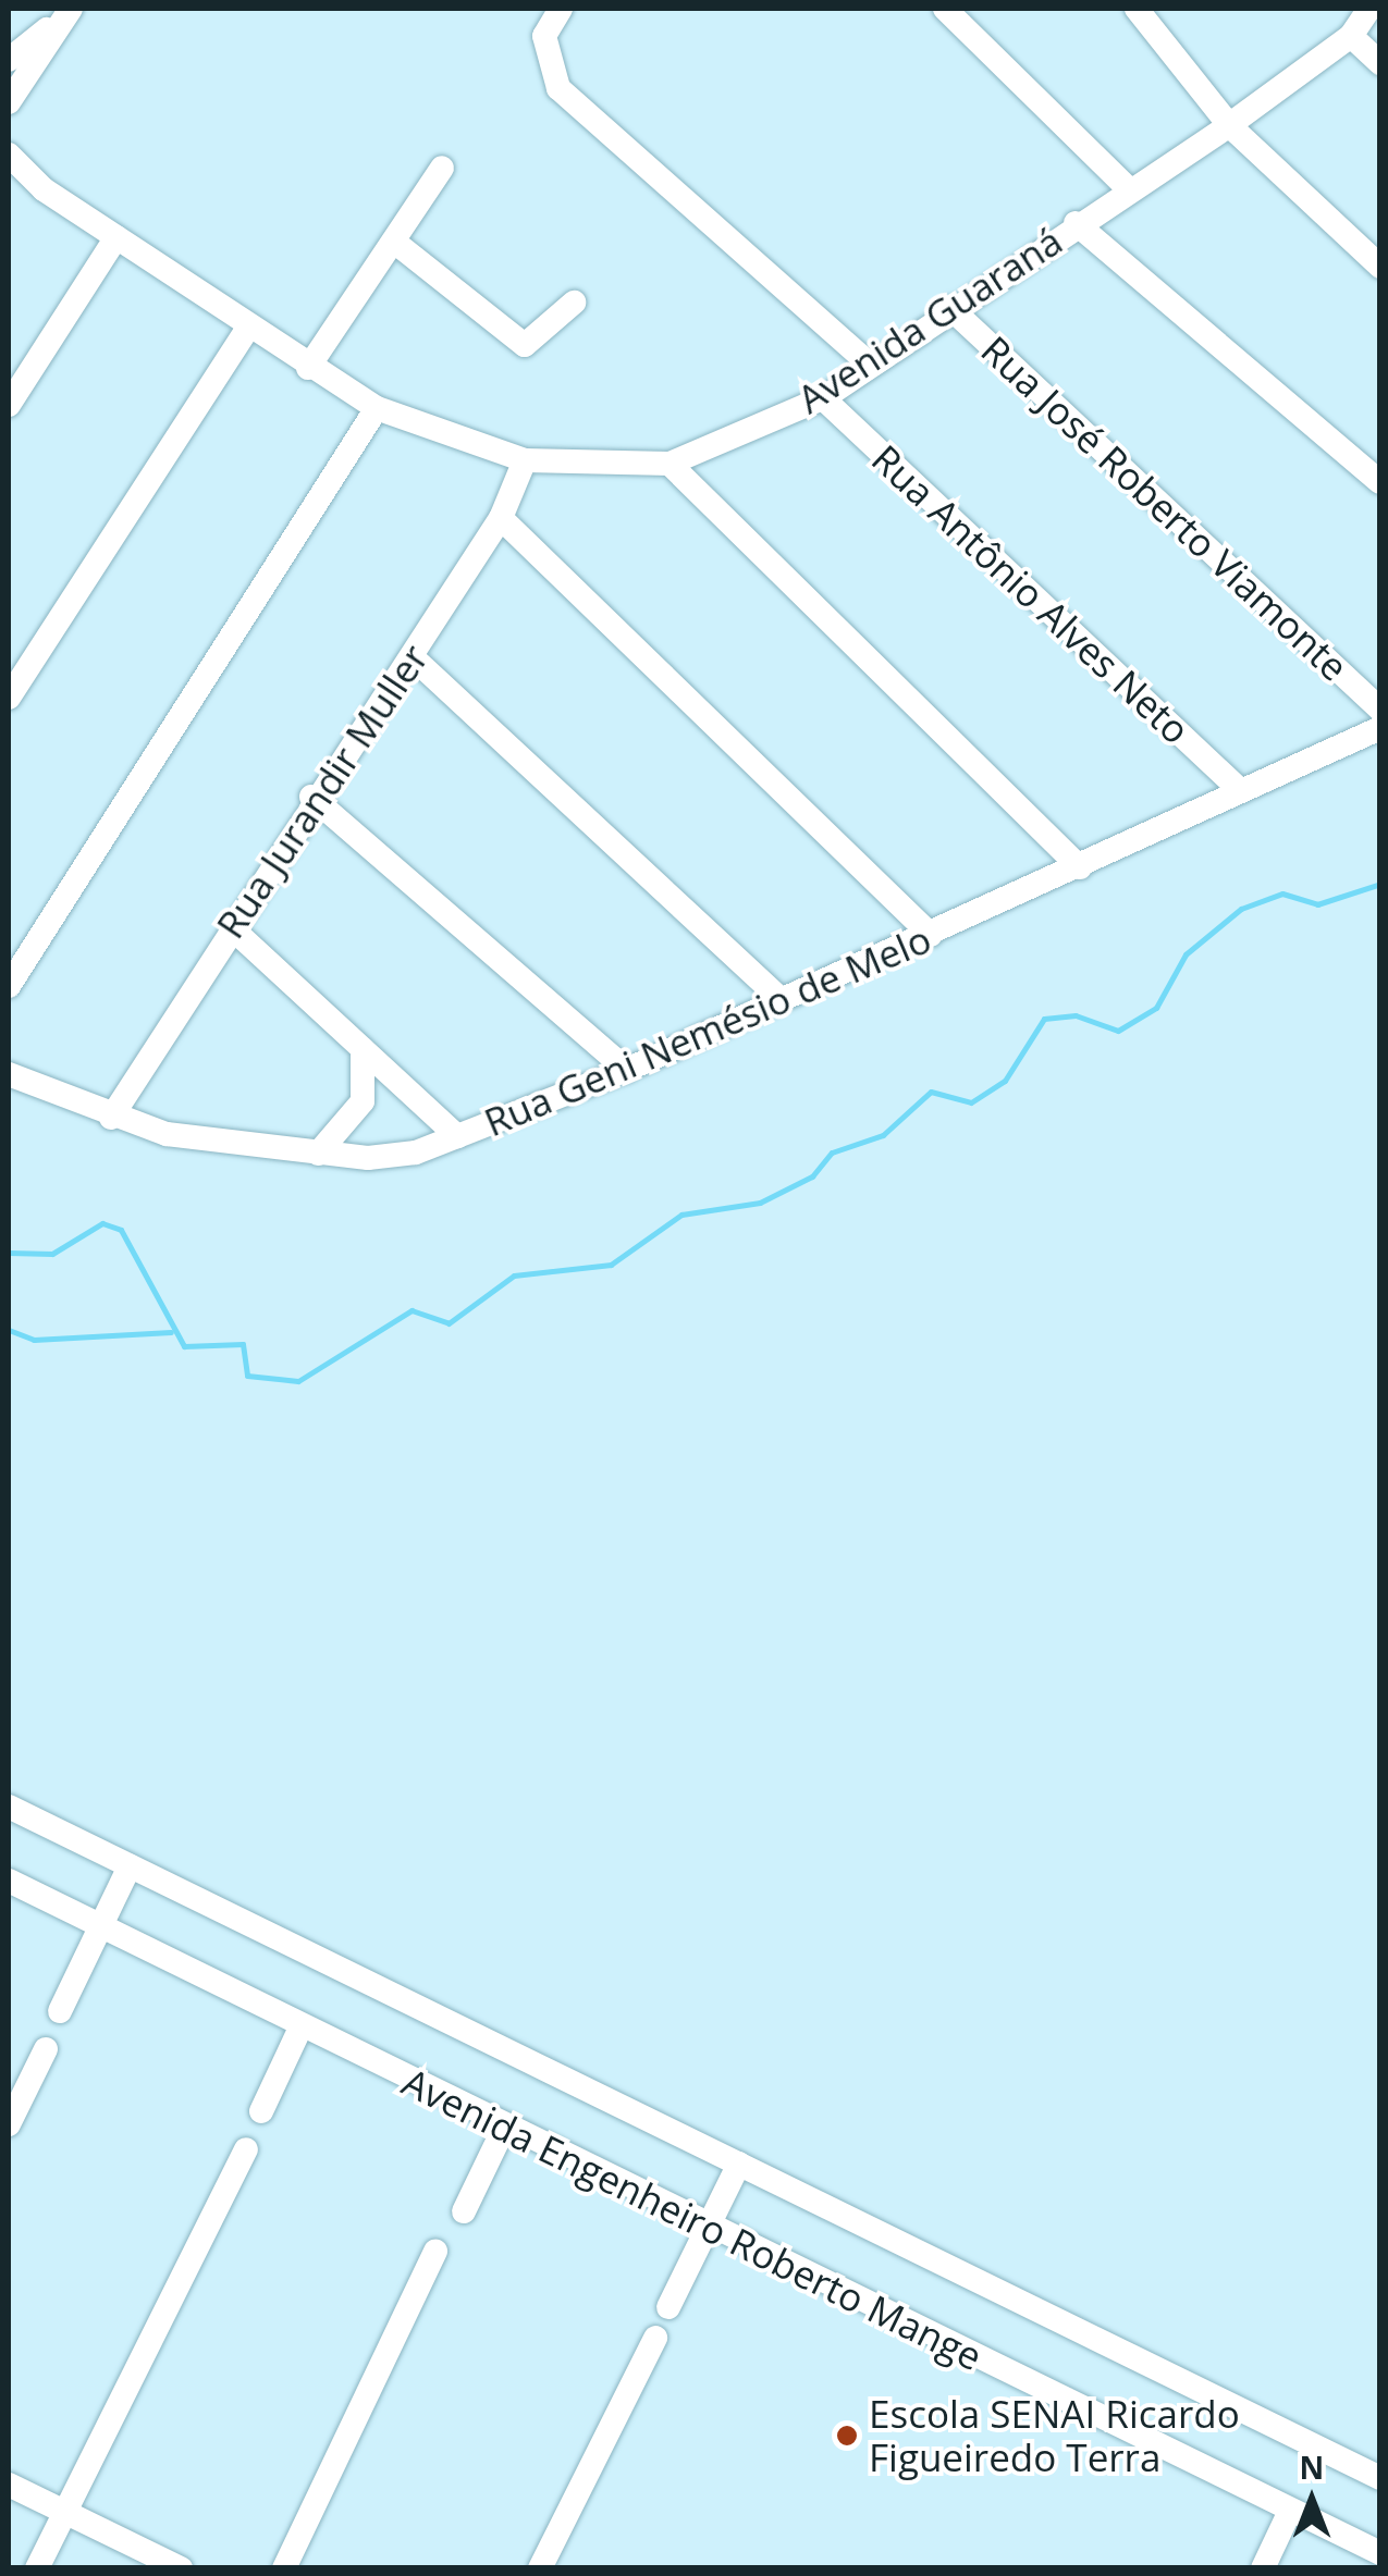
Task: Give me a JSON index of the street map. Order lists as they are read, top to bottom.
{
  "streets": {
    "street": [
      "Avenida Guaraná",
      "Rua José Roberto Viamonte",
      "Rua Antônio Alves Neto",
      "Rua Jurandir Muller",
      "Rua Geni Nemésio de Melo",
      "Avenida Engenheiro Roberto Mange"
    ]
  },
  "crossings": [
    ["Avenida Guaraná", "Rua José Roberto Viamonte"],
    ["Avenida Guaraná", "Rua Antônio Alves Neto"],
    ["Avenida Guaraná", "Rua Jurandir Muller"],
    ["Rua Antônio Alves Neto", "Rua Geni Nemésio de Melo"],
    ["Rua Jurandir Muller", "Rua Geni Nemésio de Melo"]
  ],
  "places": ["Escola SENAI Ricardo Figueiredo Terra"],
  "north": "top"
}
